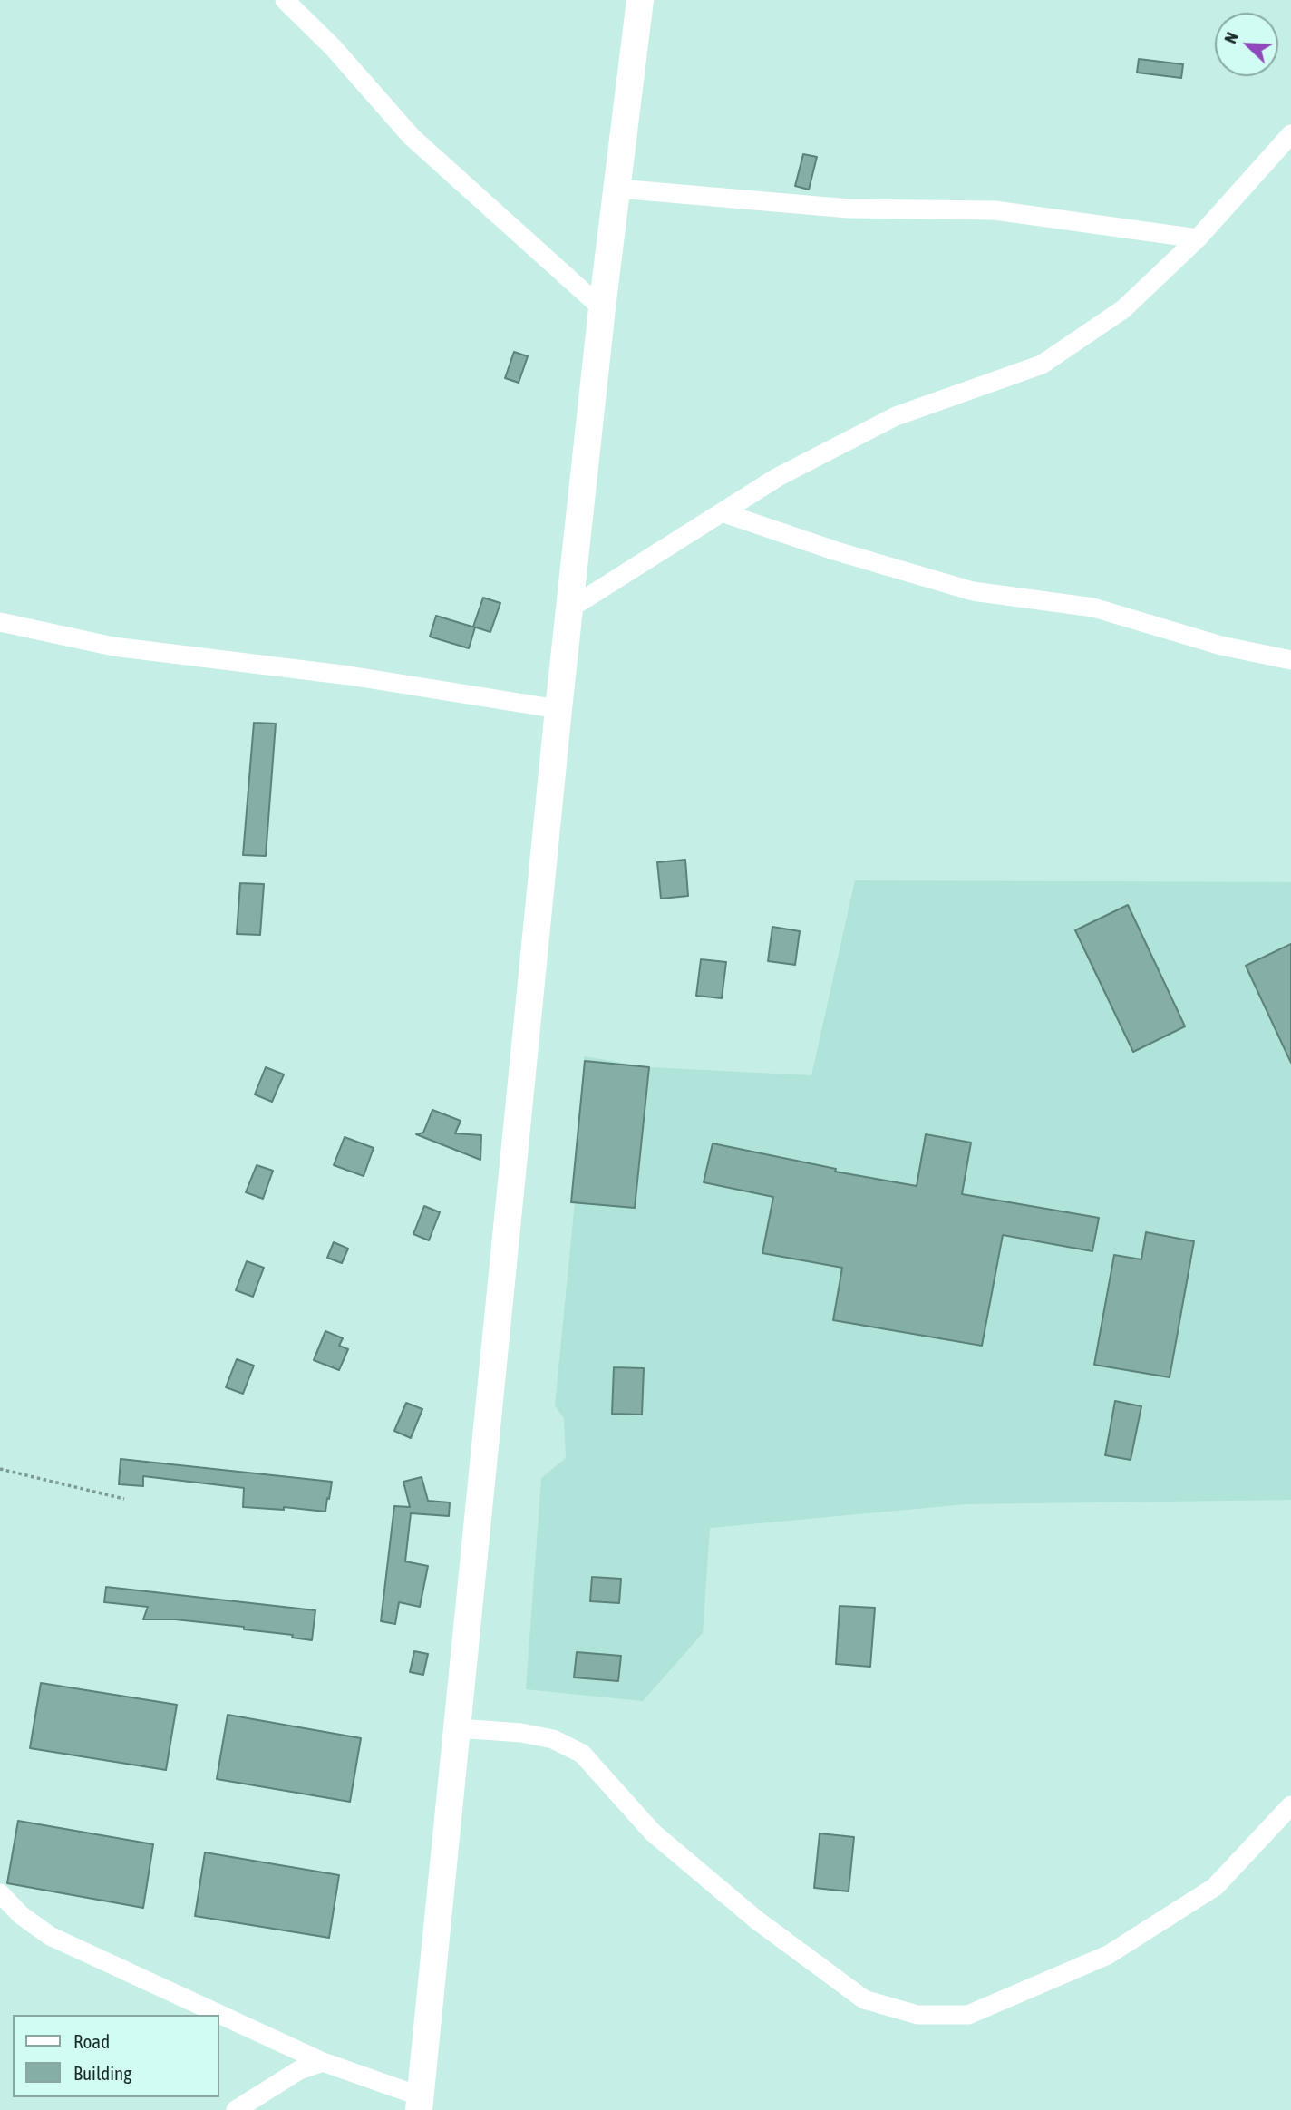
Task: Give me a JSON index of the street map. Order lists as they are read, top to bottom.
{
  "legend": ["Road", "Building"],
  "north": "top left"
}
